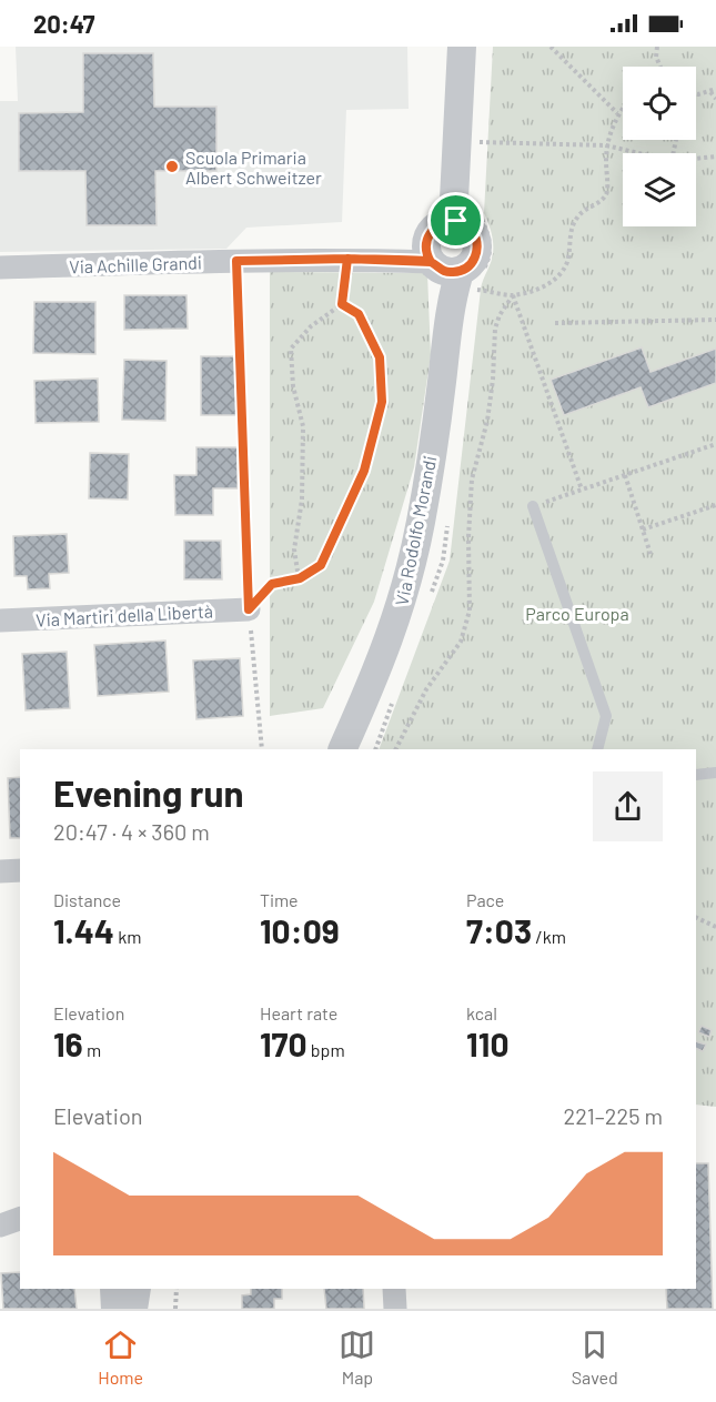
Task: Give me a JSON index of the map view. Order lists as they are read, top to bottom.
{
  "streets": {
    "street": ["Via Achille Grandi", "Via Rodolfo Morandi", "Via Martiri della Libertà"]
  },
  "crossings": [
    ["Via Achille Grandi", "Via Rodolfo Morandi"]
  ],
  "parks": ["Parco Europa"],
  "places": ["Scuola Primaria Albert Schweitzer"],
  "page": {
    "status": "20:47",
    "heading": ["Evening run", "20:47 · 4 × 360 m"],
    "stats": [
      ["Distance", "1.44 km"],
      ["Time", "10:09"],
      ["Pace", "7:03 /km"],
      ["Elevation", "16 m"],
      ["Heart rate", "170 bpm"],
      ["kcal", "110"]
    ],
    "chart": ["Elevation", "221–225 m"],
    "tabs": ["Home", "Map", "Saved"]
  }
}
